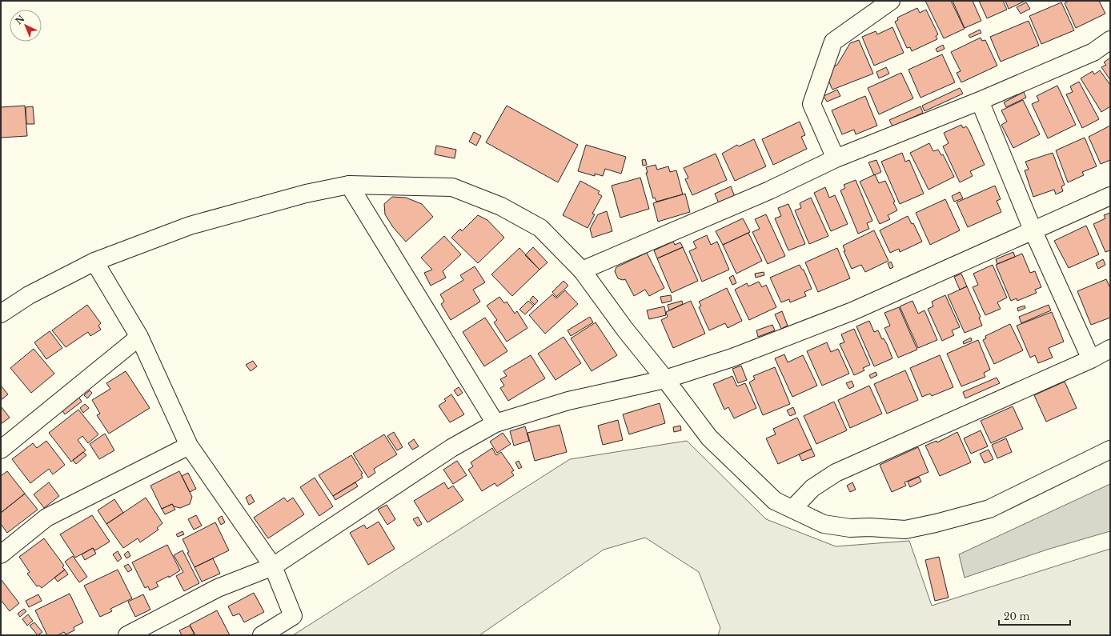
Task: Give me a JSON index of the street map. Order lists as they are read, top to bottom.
{
  "scale_bar": "20 m",
  "north": "top left"
}
